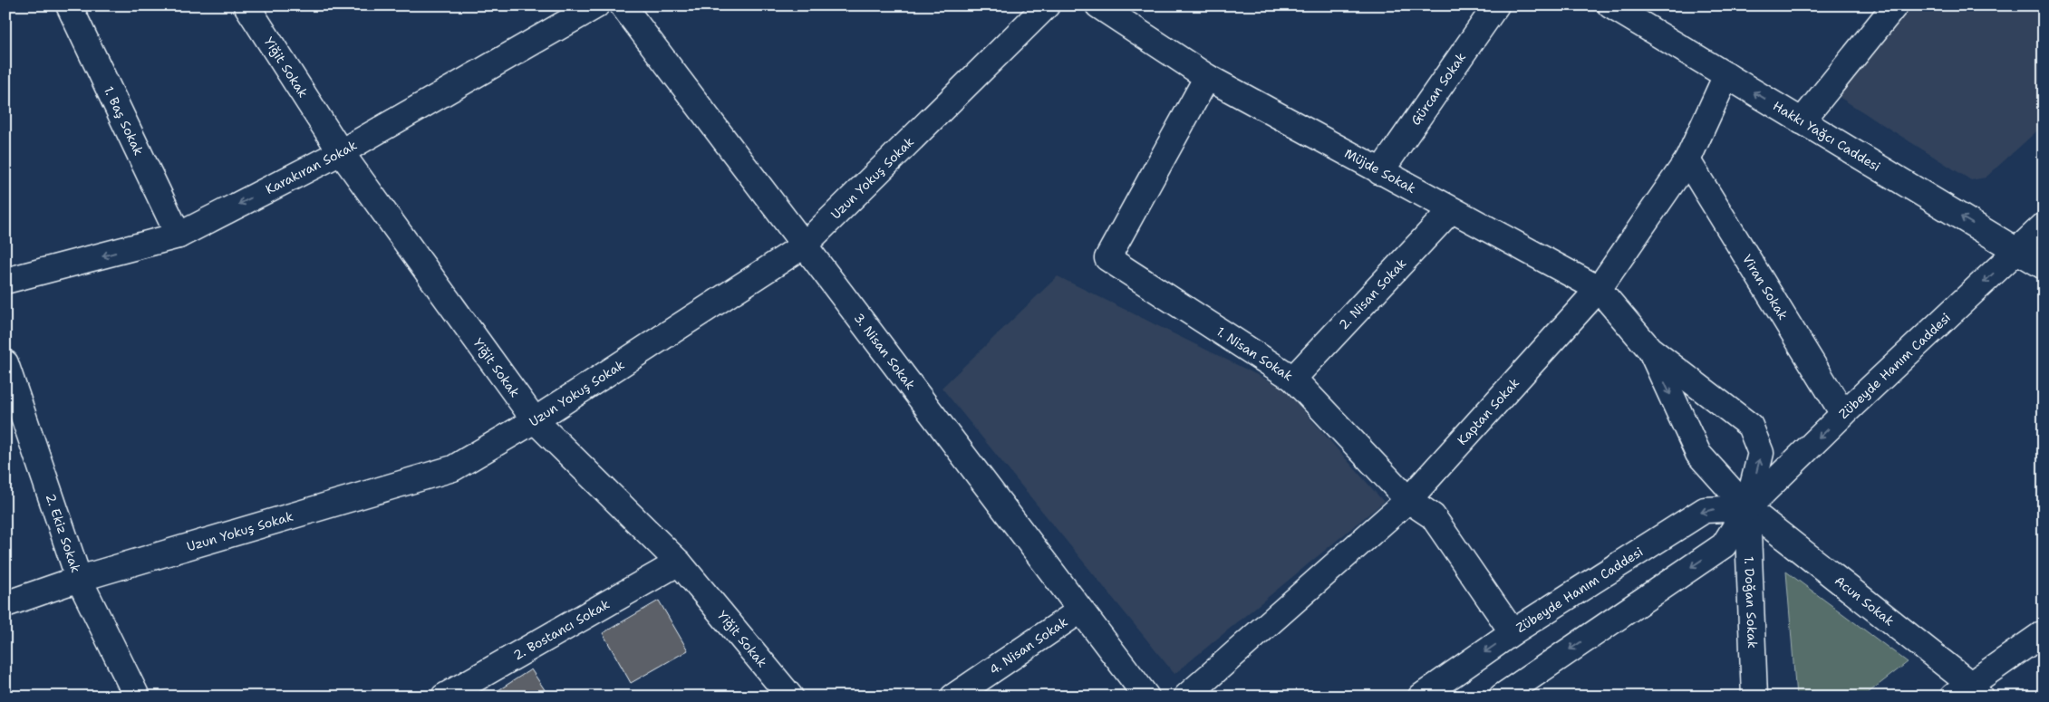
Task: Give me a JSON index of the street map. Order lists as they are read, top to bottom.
{
  "streets": {
    "street": [
      "Yiğit Sokak",
      "Gürcan Sokak",
      "1. Baş Sokak",
      "Hakkı Yağcı Caddesi",
      "Karakıran Sokak",
      "Müjde Sokak",
      "Uzun Yokuş Sokak",
      "Viran Sokak",
      "2. Nisan Sokak",
      "3. Nisan Sokak",
      "1. Nisan Sokak",
      "Zübeyde Hanım Caddesi",
      "Kaptan Sokak",
      "2. Ekiz Sokak",
      "Acun Sokak",
      "1. Doğan Sokak",
      "2. Bostancı Sokak",
      "4. Nisan Sokak"
    ]
  },
  "crossings": [
    ["Yiğit Sokak", "Karakıran Sokak"],
    ["Yiğit Sokak", "Uzun Yokuş Sokak"],
    ["Yiğit Sokak", "2. Bostancı Sokak"],
    ["Gürcan Sokak", "Müjde Sokak"],
    ["1. Baş Sokak", "Karakıran Sokak"],
    ["Hakkı Yağcı Caddesi", "Zübeyde Hanım Caddesi"],
    ["Hakkı Yağcı Caddesi", "Kaptan Sokak"],
    ["Müjde Sokak", "2. Nisan Sokak"],
    ["Müjde Sokak", "1. Nisan Sokak"],
    ["Müjde Sokak", "Kaptan Sokak"],
    ["Müjde Sokak", "Acun Sokak"],
    ["Uzun Yokuş Sokak", "3. Nisan Sokak"],
    ["Uzun Yokuş Sokak", "2. Ekiz Sokak"],
    ["Viran Sokak", "Zübeyde Hanım Caddesi"],
    ["Viran Sokak", "Kaptan Sokak"],
    ["2. Nisan Sokak", "1. Nisan Sokak"],
    ["3. Nisan Sokak", "4. Nisan Sokak"],
    ["1. Nisan Sokak", "Zübeyde Hanım Caddesi"],
    ["1. Nisan Sokak", "Kaptan Sokak"],
    ["Zübeyde Hanım Caddesi", "Acun Sokak"],
    ["Zübeyde Hanım Caddesi", "1. Doğan Sokak"],
    ["Acun Sokak", "1. Doğan Sokak"]
  ],
  "one_way": [
    "Hakkı Yağcı Caddesi",
    "Karakıran Sokak",
    "Zübeyde Hanım Caddesi",
    "Acun Sokak"
  ]
}
